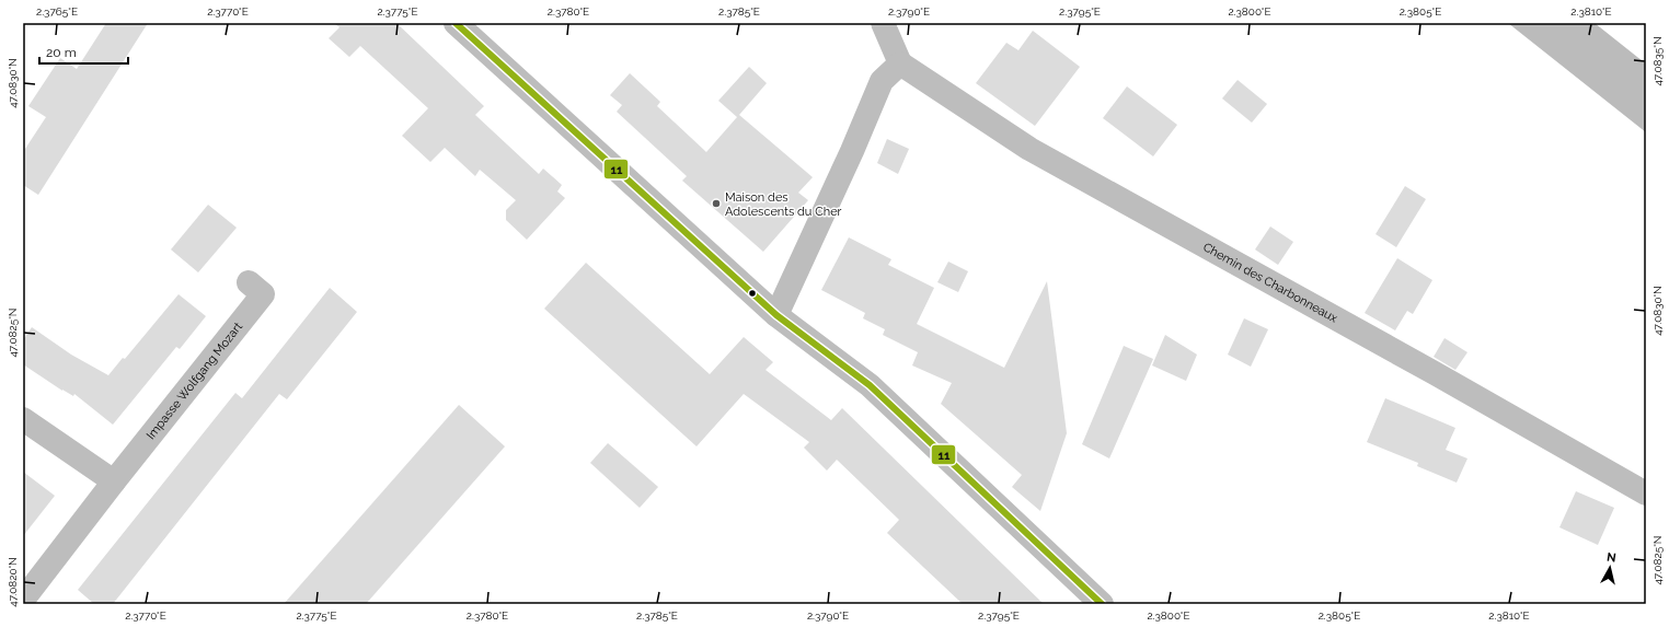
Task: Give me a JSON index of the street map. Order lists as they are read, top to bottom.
{
  "streets": {
    "street": ["Chemin des Charbonneaux", "Impasse Wolfgang Mozart"]
  },
  "places": ["Maison des Adolescents du Cher"],
  "lines": ["transit line 11"],
  "scale_bar": "20 m",
  "north": "top",
  "coordinates": [
    "2.3765°E",
    "2.3770°E",
    "2.3775°E",
    "2.3780°E",
    "2.3785°E",
    "2.3790°E",
    "2.3795°E",
    "2.3800°E",
    "2.3805°E",
    "2.3810°E",
    "47.0835°N",
    "47.0830°N",
    "47.0825°N",
    "47.0820°N"
  ]
}
